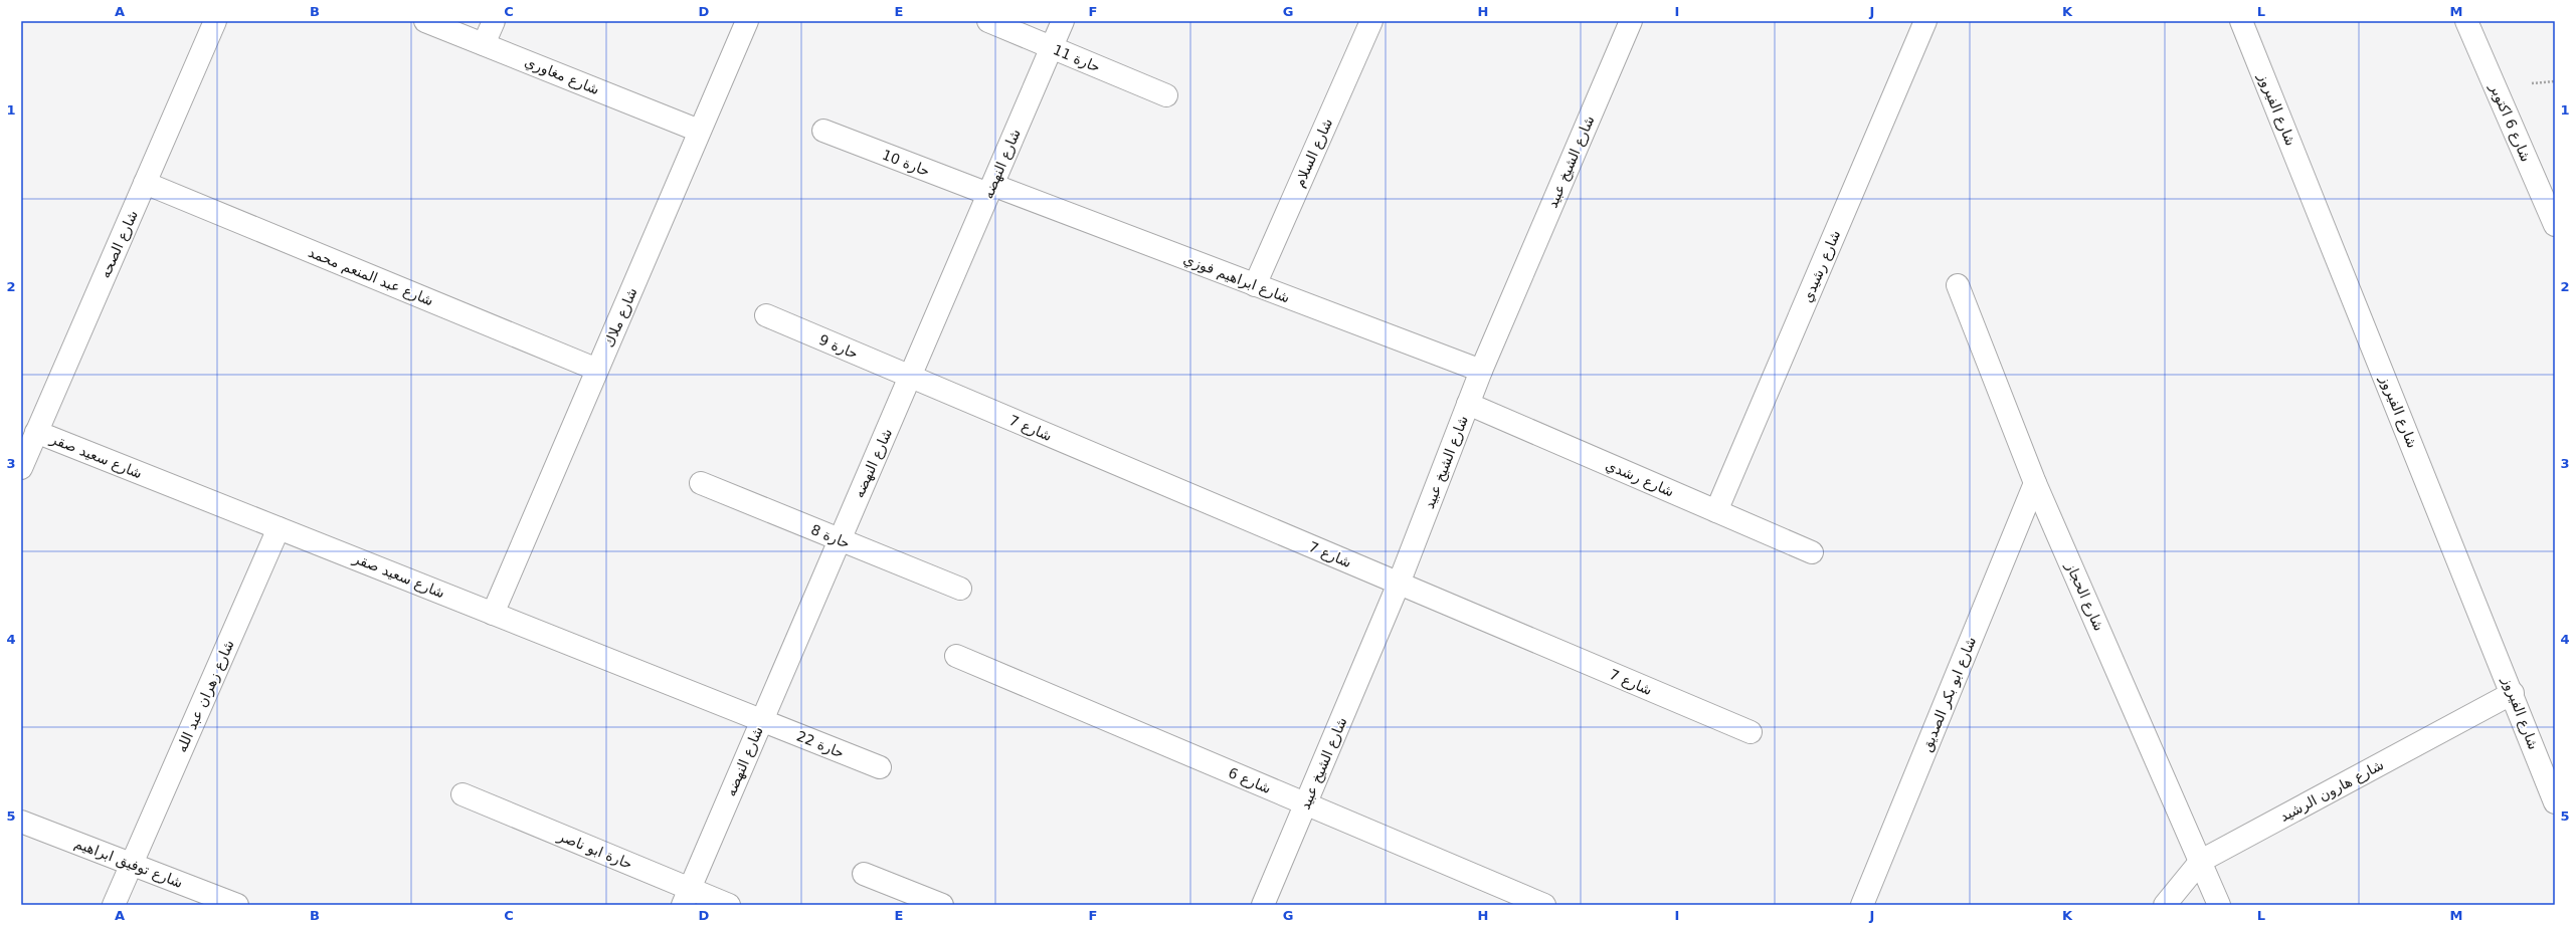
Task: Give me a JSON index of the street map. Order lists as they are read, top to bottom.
{
  "streets": {
    "street": [
      "حارة 11",
      "شارع مغاوري",
      "شارع الفيروز",
      "شارع 6 اكتوبر",
      "شارع السلام",
      "شارع الشيخ عبيد",
      "حارة 10",
      "شارع النهضه",
      "شارع الصحه",
      "شارع رشيدي",
      "شارع عبد المنعم محمد",
      "شارع ابراهيم فوزي",
      "شارع ملاك",
      "حارة 9",
      "شارع 7",
      "شارع سعيد صقر",
      "شارع رشدي",
      "حارة 8",
      "شارع الحجاز",
      "شارع ابو بكر الصديق",
      "شارع زهران عبد الله",
      "حارة 22",
      "شارع 6",
      "شارع هارون الرشيد",
      "حارة ابو ناصر",
      "شارع توفيق ابراهيم"
    ]
  },
  "crossings": [
    ["حارة 11", "شارع النهضه"],
    ["شارع مغاوري", "شارع ملاك"],
    ["شارع الفيروز", "شارع هارون الرشيد"],
    ["شارع السلام", "شارع ابراهيم فوزي"],
    ["شارع الشيخ عبيد", "شارع ابراهيم فوزي"],
    ["شارع الشيخ عبيد", "شارع 7"],
    ["شارع الشيخ عبيد", "شارع رشدي"],
    ["شارع الشيخ عبيد", "شارع 6"],
    ["حارة 10", "شارع النهضه"],
    ["حارة 10", "شارع ابراهيم فوزي"],
    ["شارع النهضه", "شارع ابراهيم فوزي"],
    ["شارع النهضه", "حارة 9"],
    ["شارع النهضه", "شارع 7"],
    ["شارع النهضه", "شارع سعيد صقر"],
    ["شارع النهضه", "حارة 8"],
    ["شارع النهضه", "حارة 22"],
    ["شارع النهضه", "حارة ابو ناصر"],
    ["شارع الصحه", "شارع عبد المنعم محمد"],
    ["شارع الصحه", "شارع سعيد صقر"],
    ["شارع رشيدي", "شارع رشدي"],
    ["شارع عبد المنعم محمد", "شارع ملاك"],
    ["شارع ملاك", "شارع سعيد صقر"],
    ["حارة 9", "شارع 7"],
    ["شارع سعيد صقر", "شارع زهران عبد الله"],
    ["شارع سعيد صقر", "حارة 22"],
    ["شارع الحجاز", "شارع ابو بكر الصديق"],
    ["شارع الحجاز", "شارع هارون الرشيد"],
    ["شارع زهران عبد الله", "شارع توفيق ابراهيم"]
  ],
  "grid": {
    "columns": [
      "A",
      "B",
      "C",
      "D",
      "E",
      "F",
      "G",
      "H",
      "I",
      "J",
      "K",
      "L",
      "M"
    ],
    "rows": [
      "1",
      "2",
      "3",
      "4",
      "5"
    ]
  }
}
